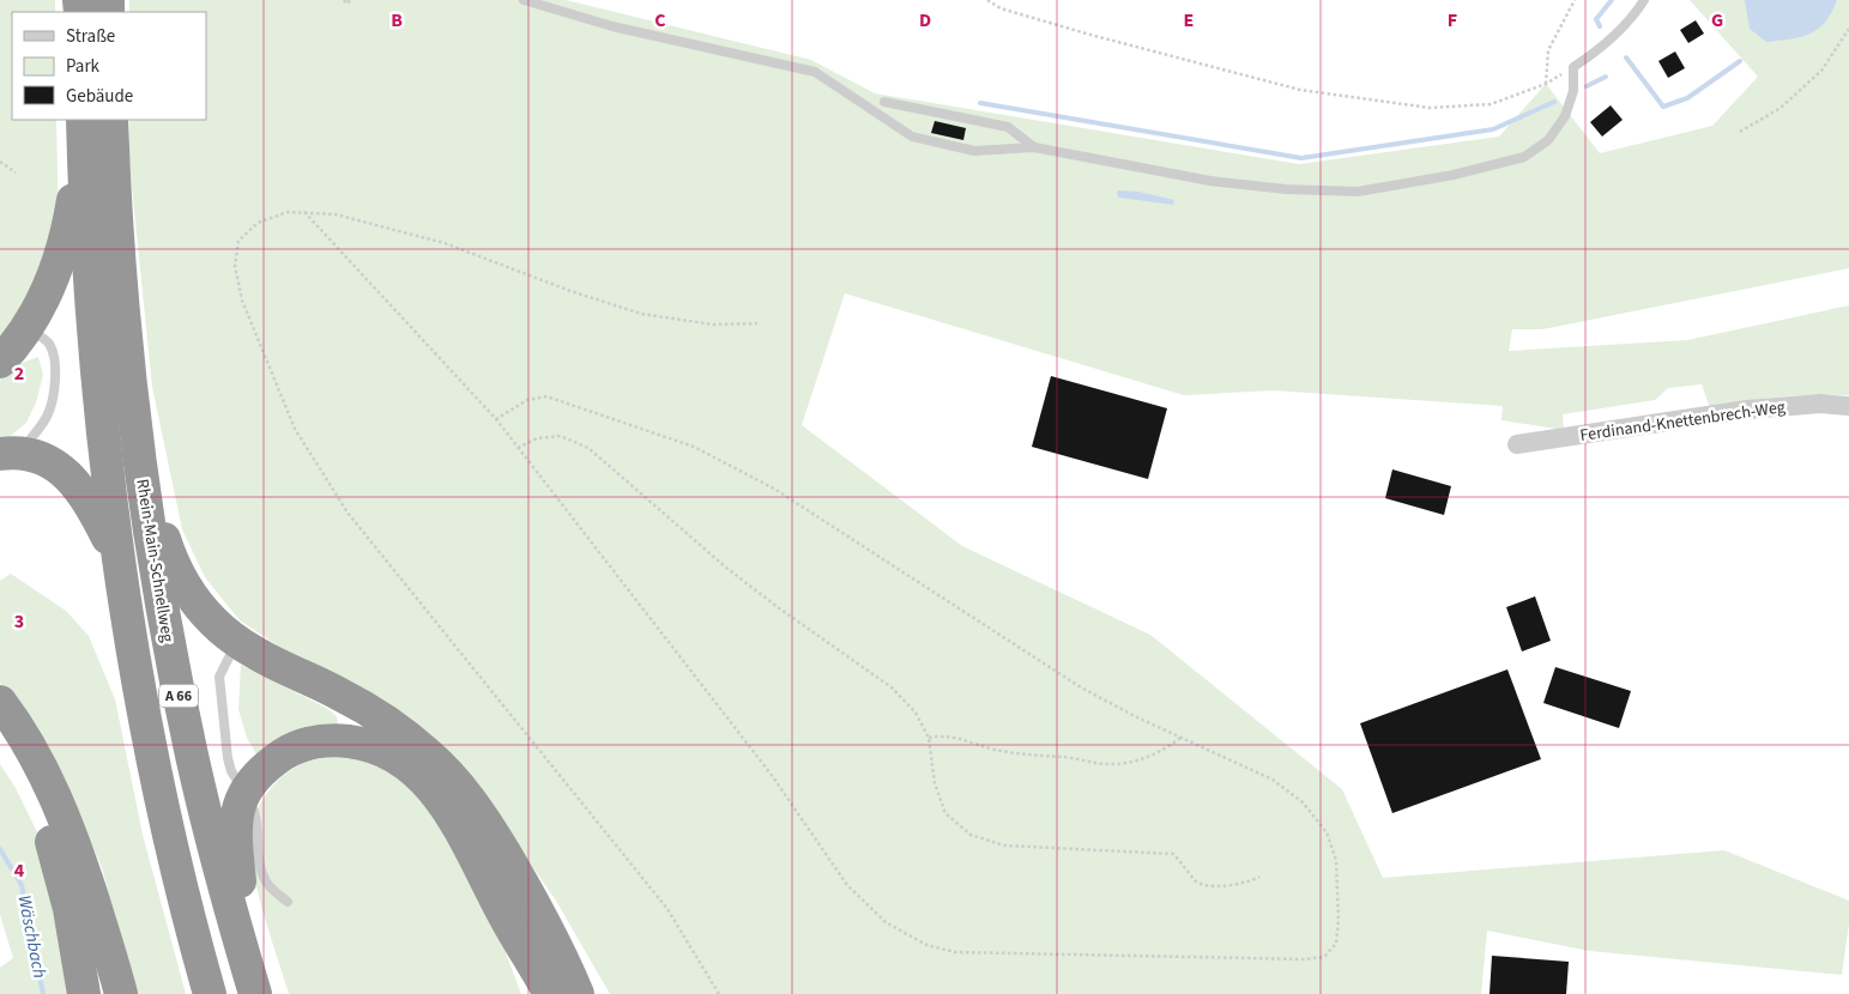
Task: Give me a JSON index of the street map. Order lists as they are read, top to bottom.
{
  "streets": {
    "highway": ["Rhein-Main-Schnellweg", "A 66"],
    "street": ["Ferdinand-Knettenbrech-Weg"]
  },
  "water": ["Wäschbach"],
  "legend": ["Straße", "Park", "Gebäude"],
  "grid": {
    "columns": [
      "B",
      "C",
      "D",
      "E",
      "F",
      "G"
    ],
    "rows": ["2", "3", "4"]
  }
}
